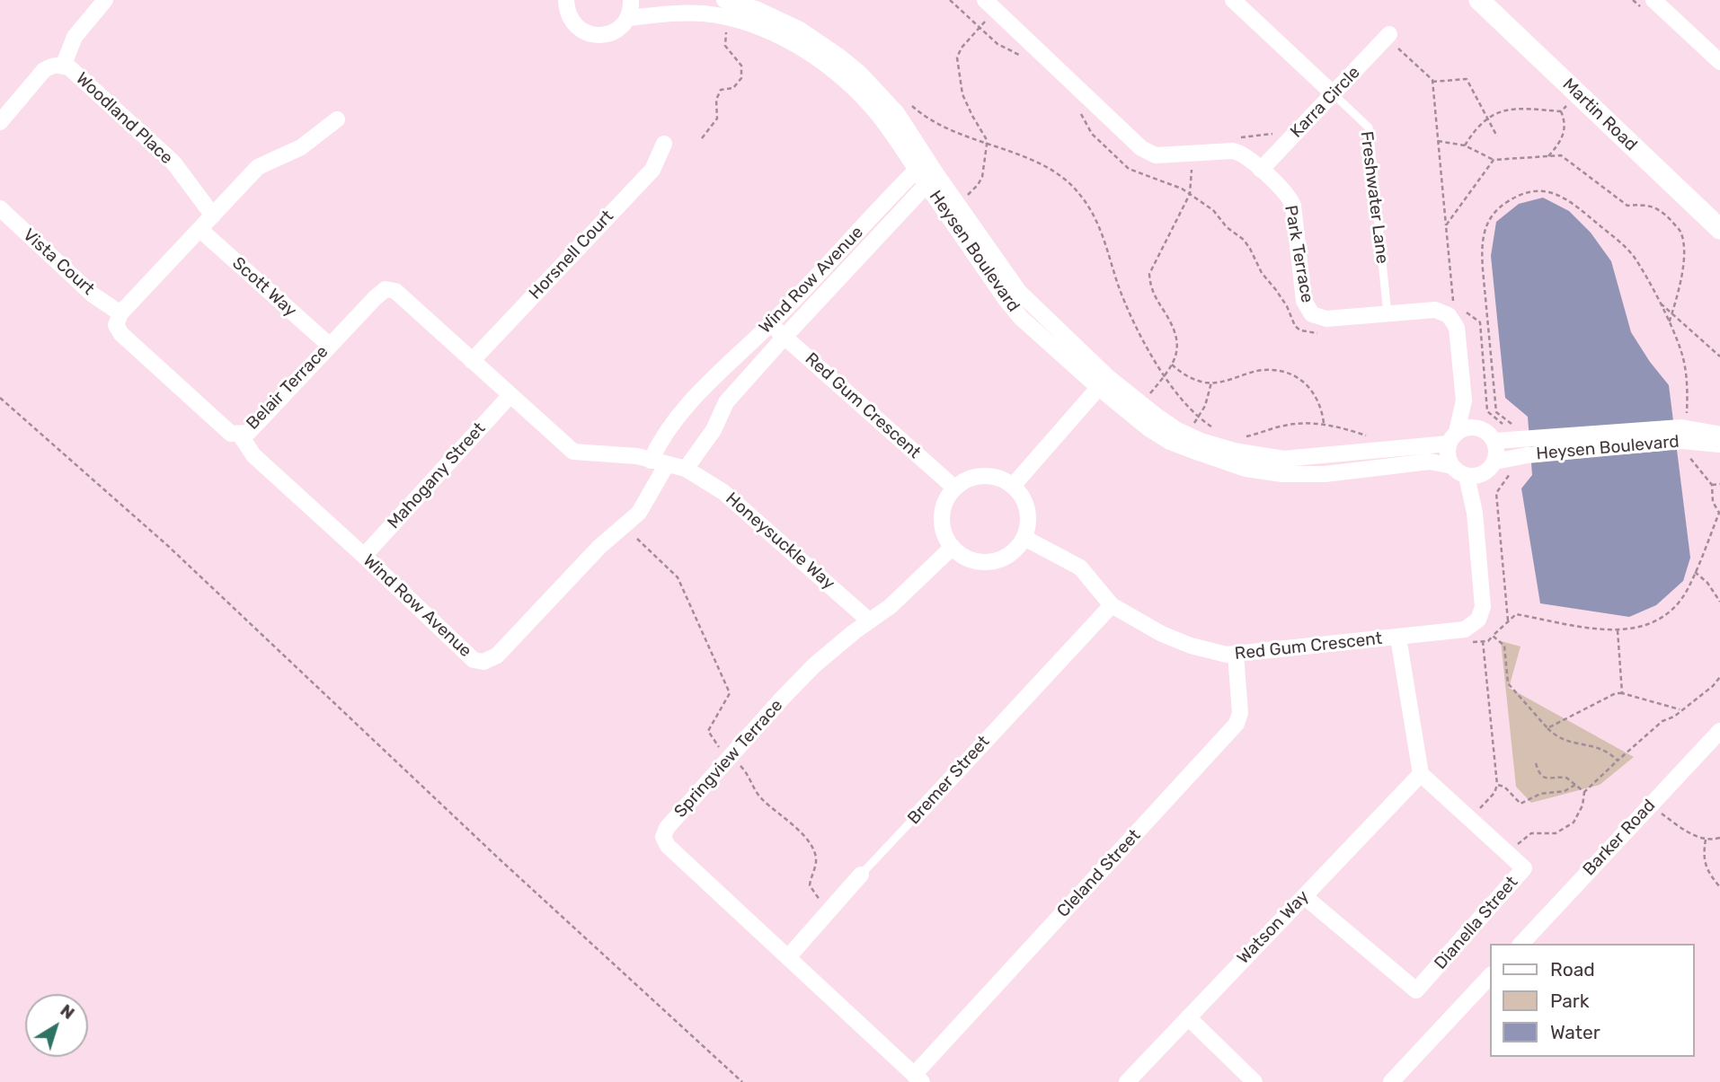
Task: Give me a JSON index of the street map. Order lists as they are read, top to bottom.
{
  "streets": {
    "street": [
      "Karra Circle",
      "Martin Road",
      "Woodland Place",
      "Heysen Boulevard",
      "Park Terrace",
      "Horsnell Court",
      "Vista Court",
      "Wind Row Avenue",
      "Scott Way",
      "Belair Terrace",
      "Red Gum Crescent",
      "Mahogany Street",
      "Honeysuckle Way",
      "Springview Terrace",
      "Bremer Street",
      "Barker Road",
      "Cleland Street",
      "Dianella Street",
      "Watson Way"
    ],
    "lane": ["Freshwater Lane"]
  },
  "crossings": [
    ["Karra Circle", "Freshwater Lane"],
    ["Karra Circle", "Park Terrace"],
    ["Freshwater Lane", "Park Terrace"],
    ["Heysen Boulevard", "Wind Row Avenue"],
    ["Heysen Boulevard", "Red Gum Crescent"],
    ["Horsnell Court", "Belair Terrace"],
    ["Vista Court", "Belair Terrace"],
    ["Wind Row Avenue", "Belair Terrace"],
    ["Wind Row Avenue", "Red Gum Crescent"],
    ["Wind Row Avenue", "Mahogany Street"],
    ["Wind Row Avenue", "Honeysuckle Way"],
    ["Scott Way", "Belair Terrace"],
    ["Belair Terrace", "Mahogany Street"],
    ["Belair Terrace", "Honeysuckle Way"],
    ["Red Gum Crescent", "Springview Terrace"],
    ["Red Gum Crescent", "Bremer Street"],
    ["Red Gum Crescent", "Cleland Street"],
    ["Honeysuckle Way", "Springview Terrace"],
    ["Springview Terrace", "Bremer Street"],
    ["Springview Terrace", "Cleland Street"],
    ["Dianella Street", "Watson Way"]
  ],
  "legend": ["Road", "Park", "Water"],
  "north": "top right"
}
